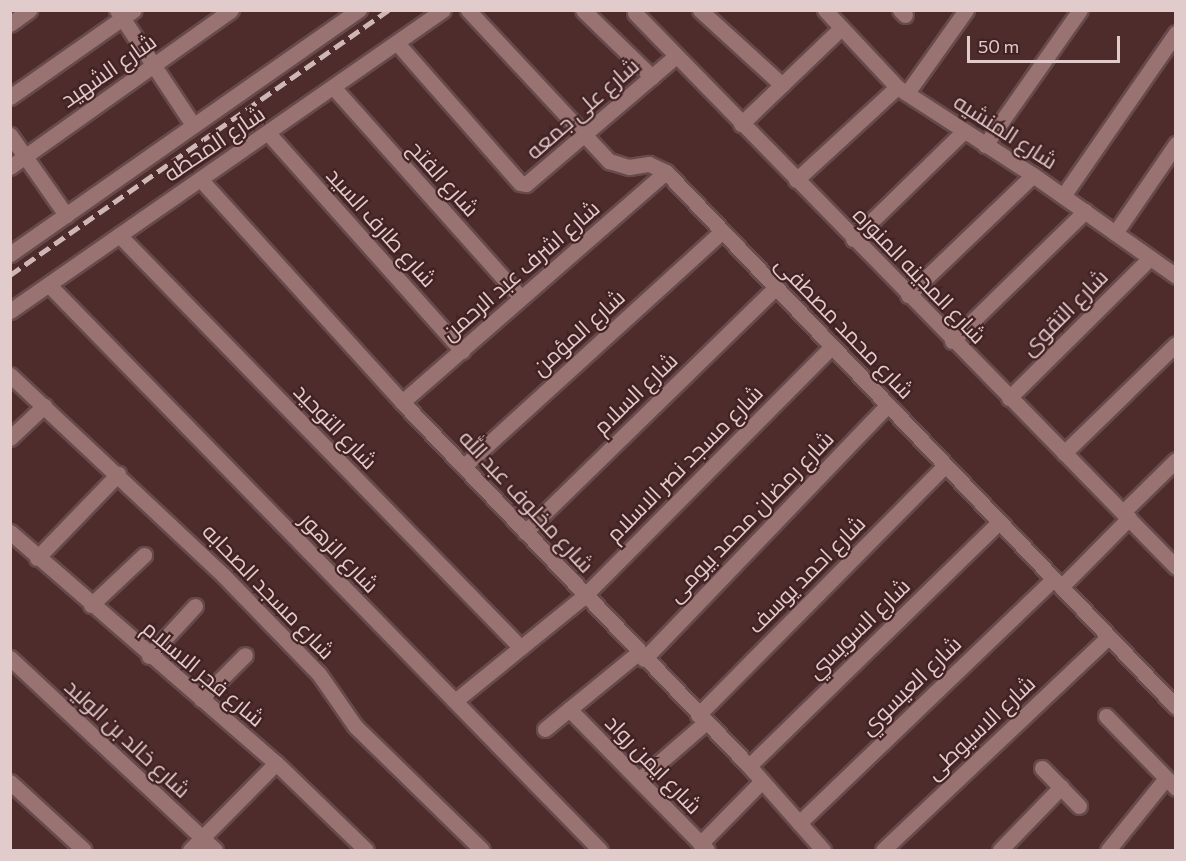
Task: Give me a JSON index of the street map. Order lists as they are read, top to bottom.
{
  "streets": {
    "street": [
      "شارع الشهيد",
      "شارع على جمعه",
      "شارع المنشيه",
      "شارع المحطه",
      "شارع الفتح",
      "شارع طارف السيد",
      "شارع اشرف عبد الرحمن",
      "شارع المدينه المنوره",
      "شارع التقوى",
      "شارع محمد مصطفى",
      "شارع المؤمن",
      "شارع السلام",
      "شارع التوحيد",
      "شارع مسجد نصر الاسلام",
      "شارع مخلوف عبد الله",
      "شارع رمضان محمد بيومى",
      "شارع الزهور",
      "شارع احمد يوسف",
      "شارع مسجد الصحابه",
      "شارع السويسي",
      "شارع فجر الاسلام",
      "شارع العيسوي",
      "شارع الاسيوطى",
      "شارع خالد بن الوليد",
      "شارع ايمن رواد"
    ]
  },
  "crossings": [
    ["شارع على جمعه", "شارع المحطه"],
    ["شارع على جمعه", "شارع المدينه المنوره"],
    ["شارع المنشيه", "شارع التقوى"],
    ["شارع المحطه", "شارع الفتح"],
    ["شارع المحطه", "شارع طارف السيد"],
    ["شارع المحطه", "شارع التوحيد"],
    ["شارع المحطه", "شارع مخلوف عبد الله"],
    ["شارع المحطه", "شارع الزهور"],
    ["شارع الفتح", "شارع اشرف عبد الرحمن"],
    ["شارع طارف السيد", "شارع اشرف عبد الرحمن"],
    ["شارع اشرف عبد الرحمن", "شارع محمد مصطفى"],
    ["شارع اشرف عبد الرحمن", "شارع مخلوف عبد الله"],
    ["شارع المدينه المنوره", "شارع التقوى"],
    ["شارع المدينه المنوره", "شارع العيسوي"],
    ["شارع محمد مصطفى", "شارع المؤمن"],
    ["شارع محمد مصطفى", "شارع السلام"],
    ["شارع محمد مصطفى", "شارع مسجد نصر الاسلام"],
    ["شارع محمد مصطفى", "شارع رمضان محمد بيومى"],
    ["شارع محمد مصطفى", "شارع احمد يوسف"],
    ["شارع محمد مصطفى", "شارع السويسي"],
    ["شارع محمد مصطفى", "شارع العيسوي"],
    ["شارع محمد مصطفى", "شارع الاسيوطى"],
    ["شارع المؤمن", "شارع مخلوف عبد الله"],
    ["شارع السلام", "شارع مخلوف عبد الله"],
    ["شارع التوحيد", "شارع مسجد نصر الاسلام"],
    ["شارع مسجد نصر الاسلام", "شارع مخلوف عبد الله"],
    ["شارع مسجد نصر الاسلام", "شارع الزهور"],
    ["شارع مخلوف عبد الله", "شارع رمضان محمد بيومى"],
    ["شارع مخلوف عبد الله", "شارع احمد يوسف"],
    ["شارع مخلوف عبد الله", "شارع السويسي"],
    ["شارع مخلوف عبد الله", "شارع العيسوي"],
    ["شارع رمضان محمد بيومى", "شارع ايمن رواد"],
    ["شارع احمد يوسف", "شارع ايمن رواد"]
  ],
  "scale_bar": "50 m"
}
